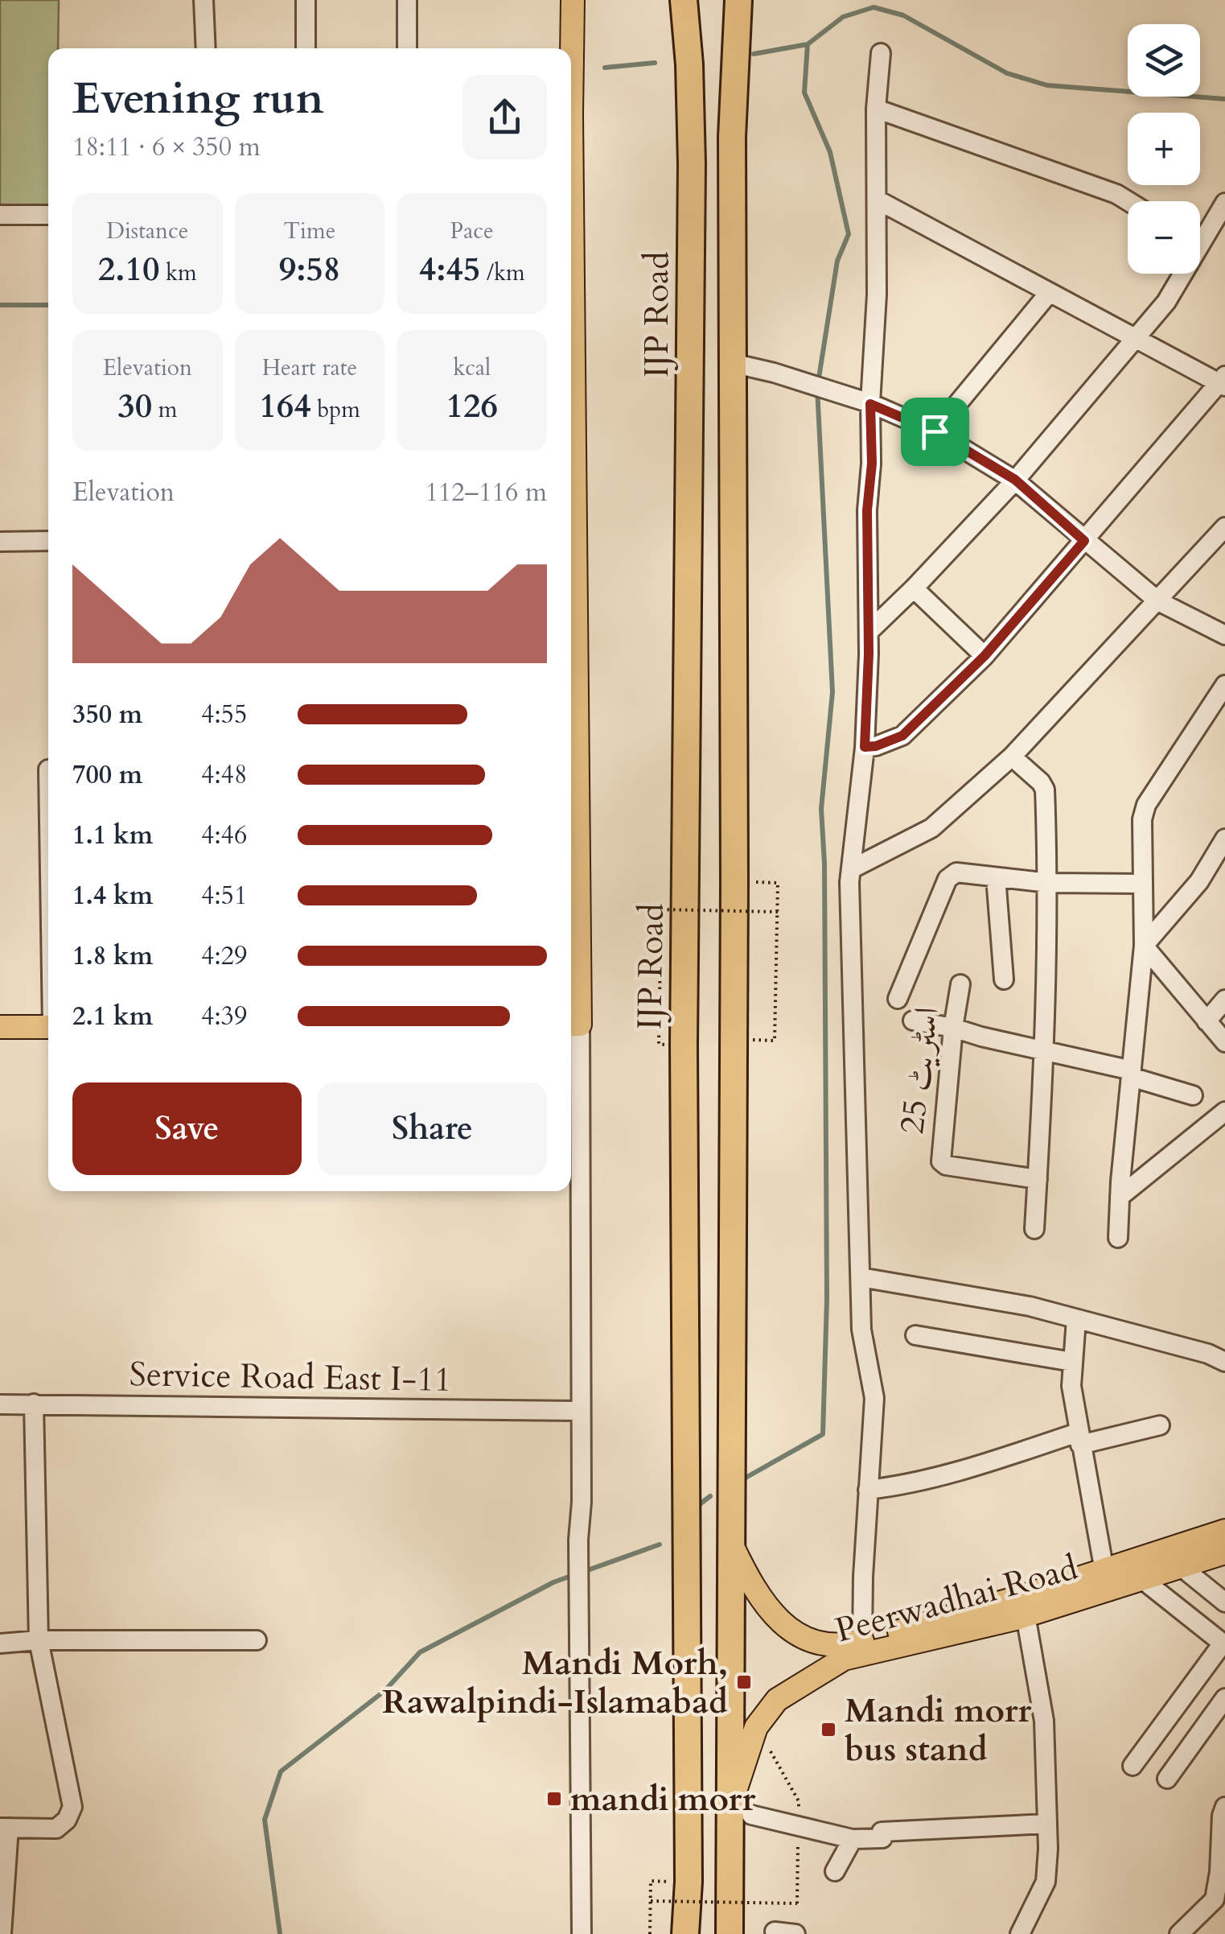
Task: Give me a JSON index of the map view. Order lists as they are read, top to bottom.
{
  "streets": {
    "highway": ["IJP Road"],
    "main road": ["Peerwadhai Road"],
    "street": ["اسٹریٹ 25", "Service Road East I-11"]
  },
  "places": {
    "transit": ["Mandi Morh, Rawalpindi-Islamabad", "Mandi morr bus stand", "mandi morr"]
  },
  "page": {
    "map_buttons": ["+", "−"],
    "heading": ["Evening run", "18:11 · 6 × 350 m"],
    "stats": [
      ["Distance", "2.10 km"],
      ["Time", "9:58"],
      ["Pace", "4:45 /km"],
      ["Elevation", "30 m"],
      ["Heart rate", "164 bpm"],
      ["kcal", "126"]
    ],
    "chart": ["Elevation", "112–116 m"],
    "list": [
      {
        "name": "350 m",
        "note": "4:55"
      },
      {
        "name": "700 m",
        "note": "4:48"
      },
      {
        "name": "1.1 km",
        "note": "4:46"
      },
      {
        "name": "1.4 km",
        "note": "4:51"
      },
      {
        "name": "1.8 km",
        "note": "4:29"
      },
      {
        "name": "2.1 km",
        "note": "4:39"
      }
    ],
    "buttons": ["Save", "Share"]
  }
}
